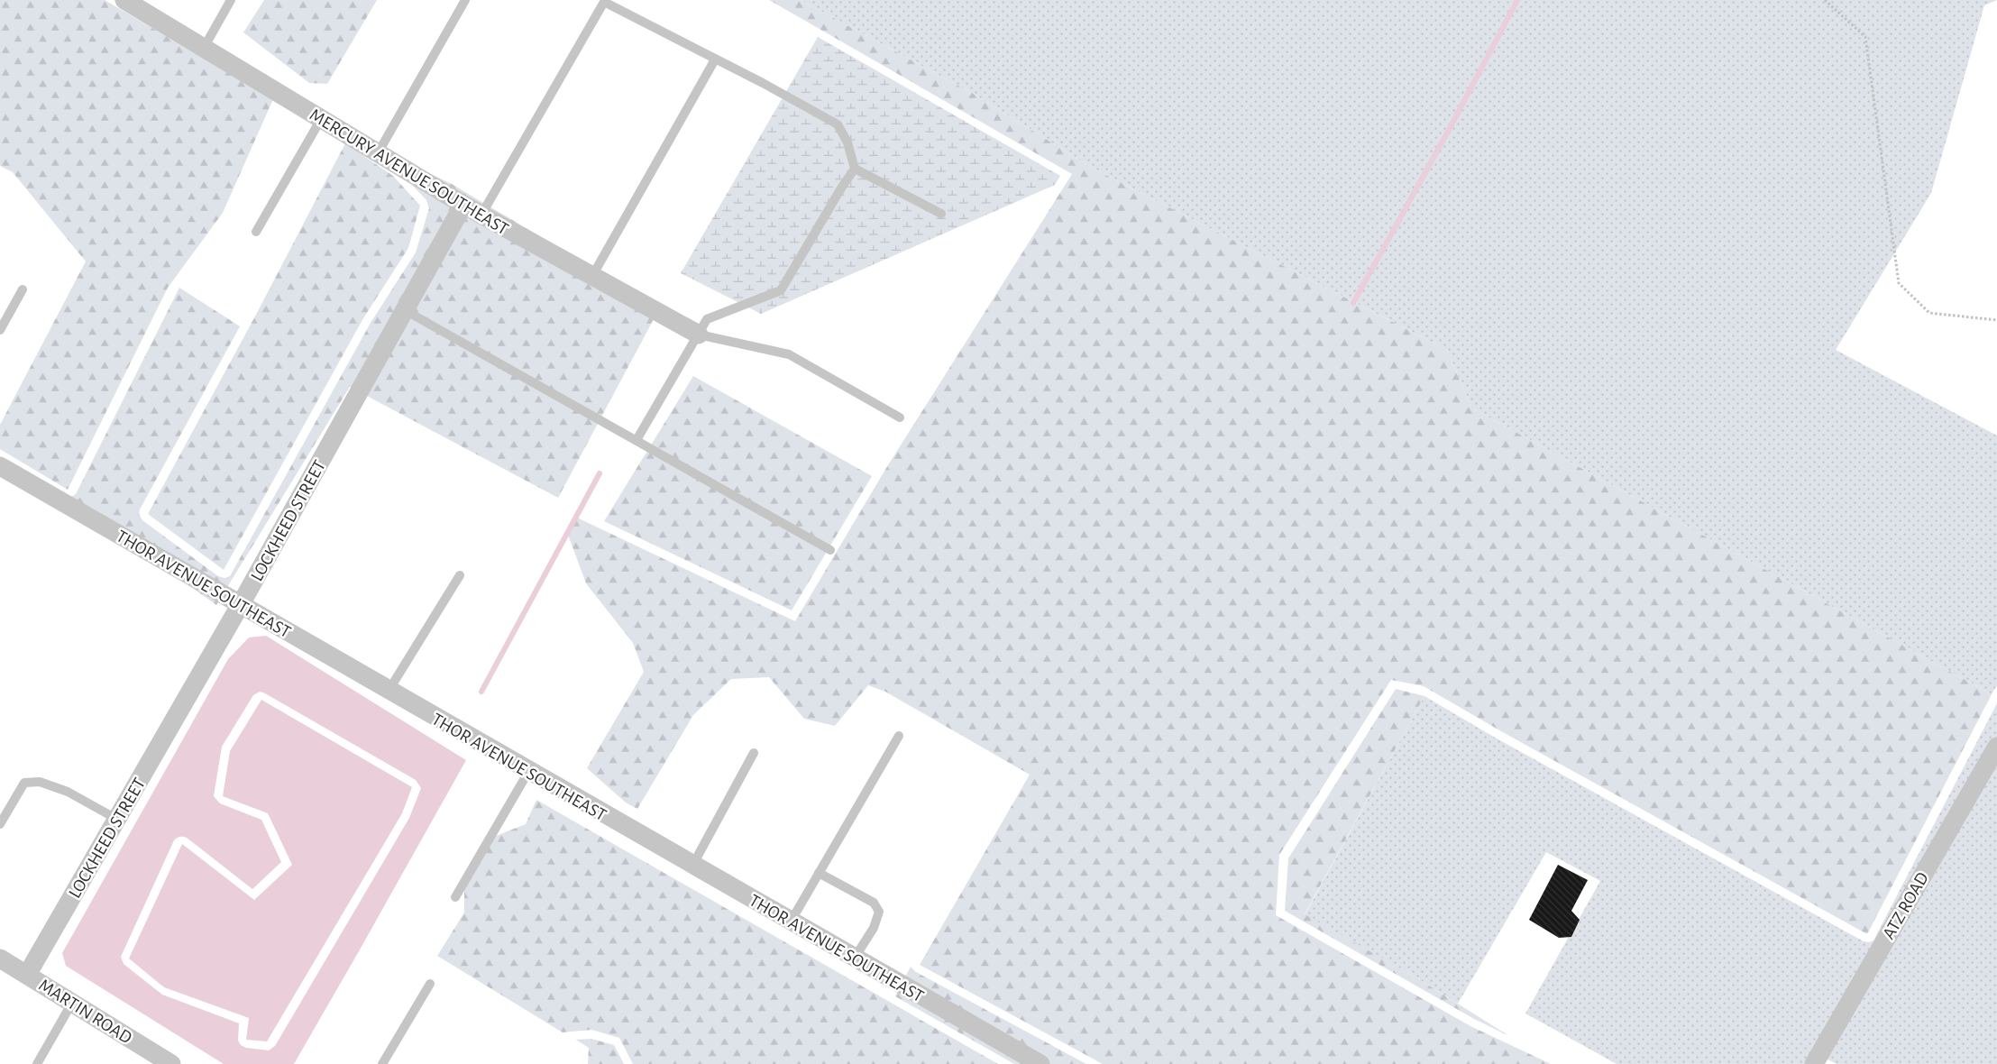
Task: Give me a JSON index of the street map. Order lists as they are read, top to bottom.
{
  "streets": {
    "street": [
      "MERCURY AVENUE SOUTHEAST",
      "LOCKHEED STREET",
      "THOR AVENUE SOUTHEAST",
      "ATZ ROAD",
      "MARTIN ROAD"
    ]
  },
  "crossings": [
    ["MERCURY AVENUE SOUTHEAST", "LOCKHEED STREET"],
    ["LOCKHEED STREET", "THOR AVENUE SOUTHEAST"],
    ["LOCKHEED STREET", "MARTIN ROAD"]
  ]
}
